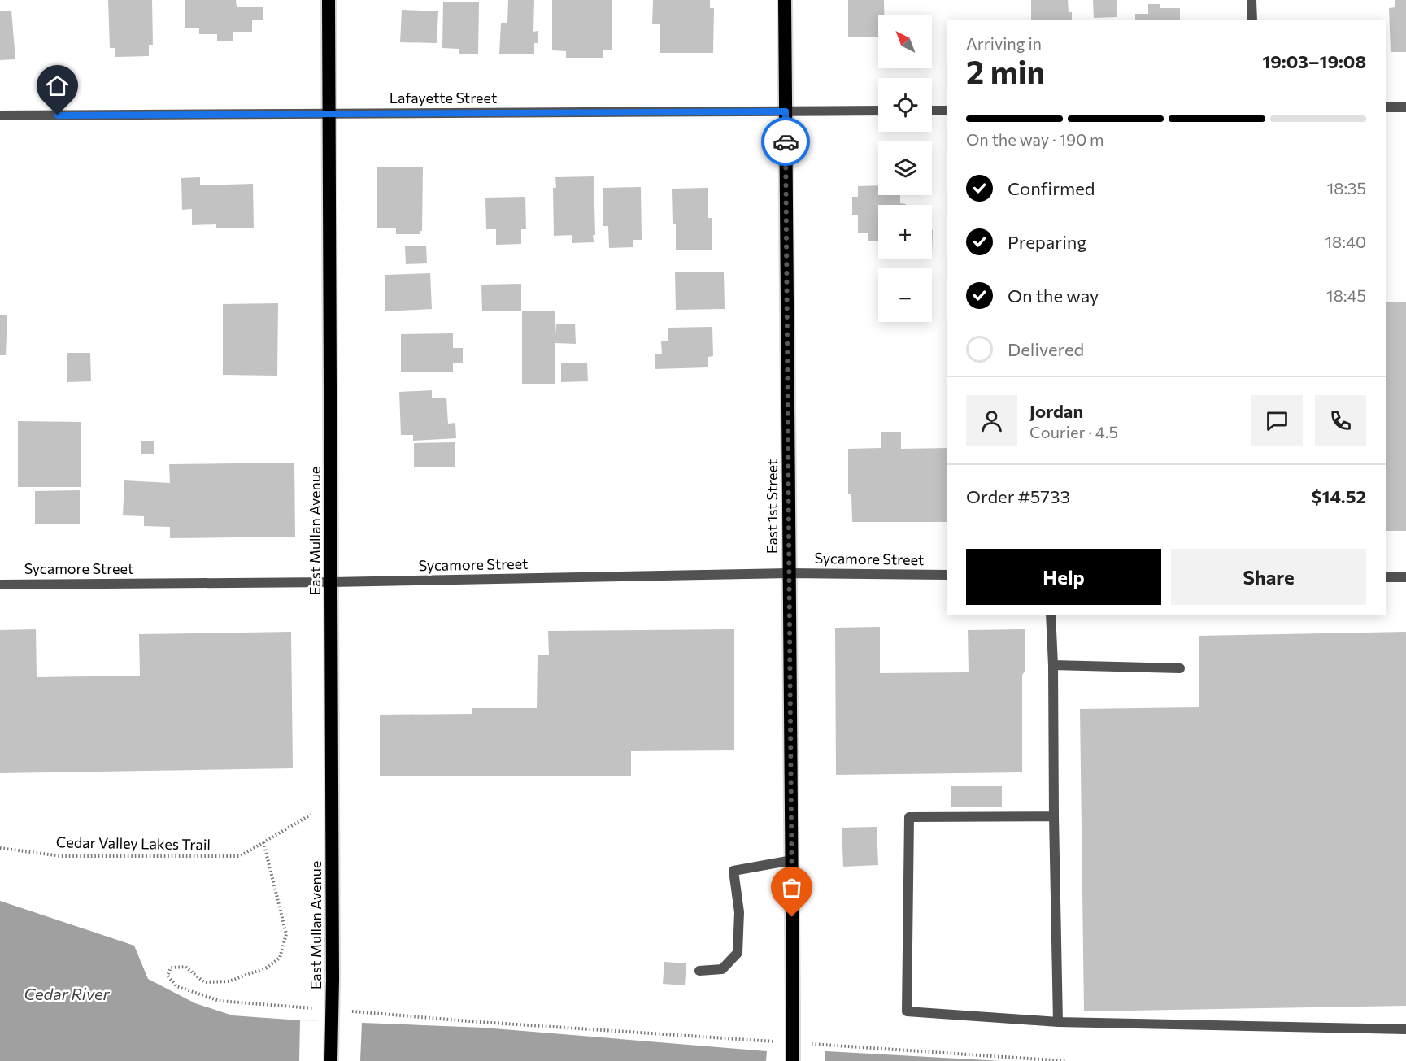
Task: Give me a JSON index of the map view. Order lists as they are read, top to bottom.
{
  "streets": {
    "highway": ["East 1st Street", "East Mullan Avenue"],
    "street": ["Lafayette Street", "Sycamore Street"],
    "path": ["Cedar Valley Lakes Trail"]
  },
  "crossings": [
    ["Lafayette Street", "East 1st Street"],
    ["Lafayette Street", "East Mullan Avenue"],
    ["East 1st Street", "Sycamore Street"],
    ["East Mullan Avenue", "Sycamore Street"],
    ["East Mullan Avenue", "Cedar Valley Lakes Trail"]
  ],
  "water": ["Cedar River"],
  "north": "top left",
  "page": {
    "map_buttons": ["+", "−"],
    "heading": ["2 min", "Arriving in", "19:03–19:08"],
    "panel": [
      "Jordan",
      "Courier · 4.5",
      "Order #5733",
      "$14.52"
    ],
    "bar": "On the way · 190 m",
    "list": [
      ["Confirmed", "18:35"],
      ["Preparing", "18:40"],
      ["On the way", "18:45"],
      "Delivered"
    ],
    "buttons": ["Help", "Share"]
  }
}
